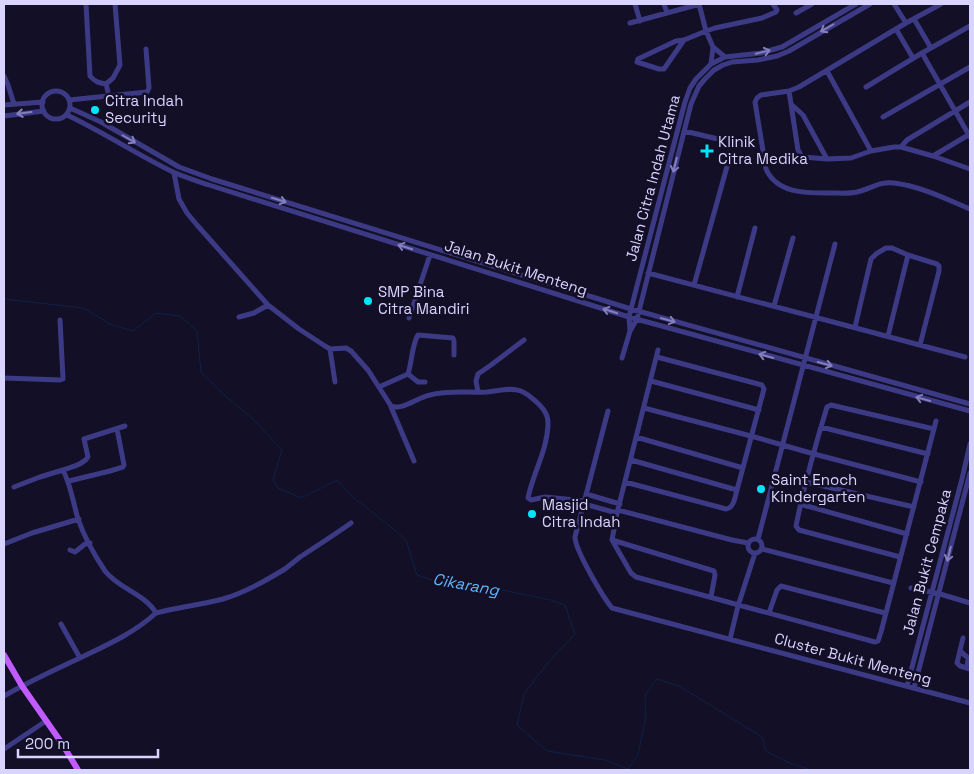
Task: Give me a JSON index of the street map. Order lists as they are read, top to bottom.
{
  "streets": {
    "street": [
      "Jalan Citra Indah Utama",
      "Jalan Bukit Menteng",
      "Jalan Bukit Cempaka",
      "Cluster Bukit Menteng"
    ]
  },
  "crossings": [
    ["Jalan Citra Indah Utama", "Jalan Bukit Menteng"],
    ["Jalan Bukit Cempaka", "Cluster Bukit Menteng"]
  ],
  "water": ["Cikarang"],
  "places": {
    "other": [
      "Citra Indah Security",
      "SMP Bina Citra Mandiri",
      "Saint Enoch Kindergarten",
      "Masjid Citra Indah"
    ],
    "health": ["Klinik Citra Medika"]
  },
  "scale_bar": "200 m"
}
